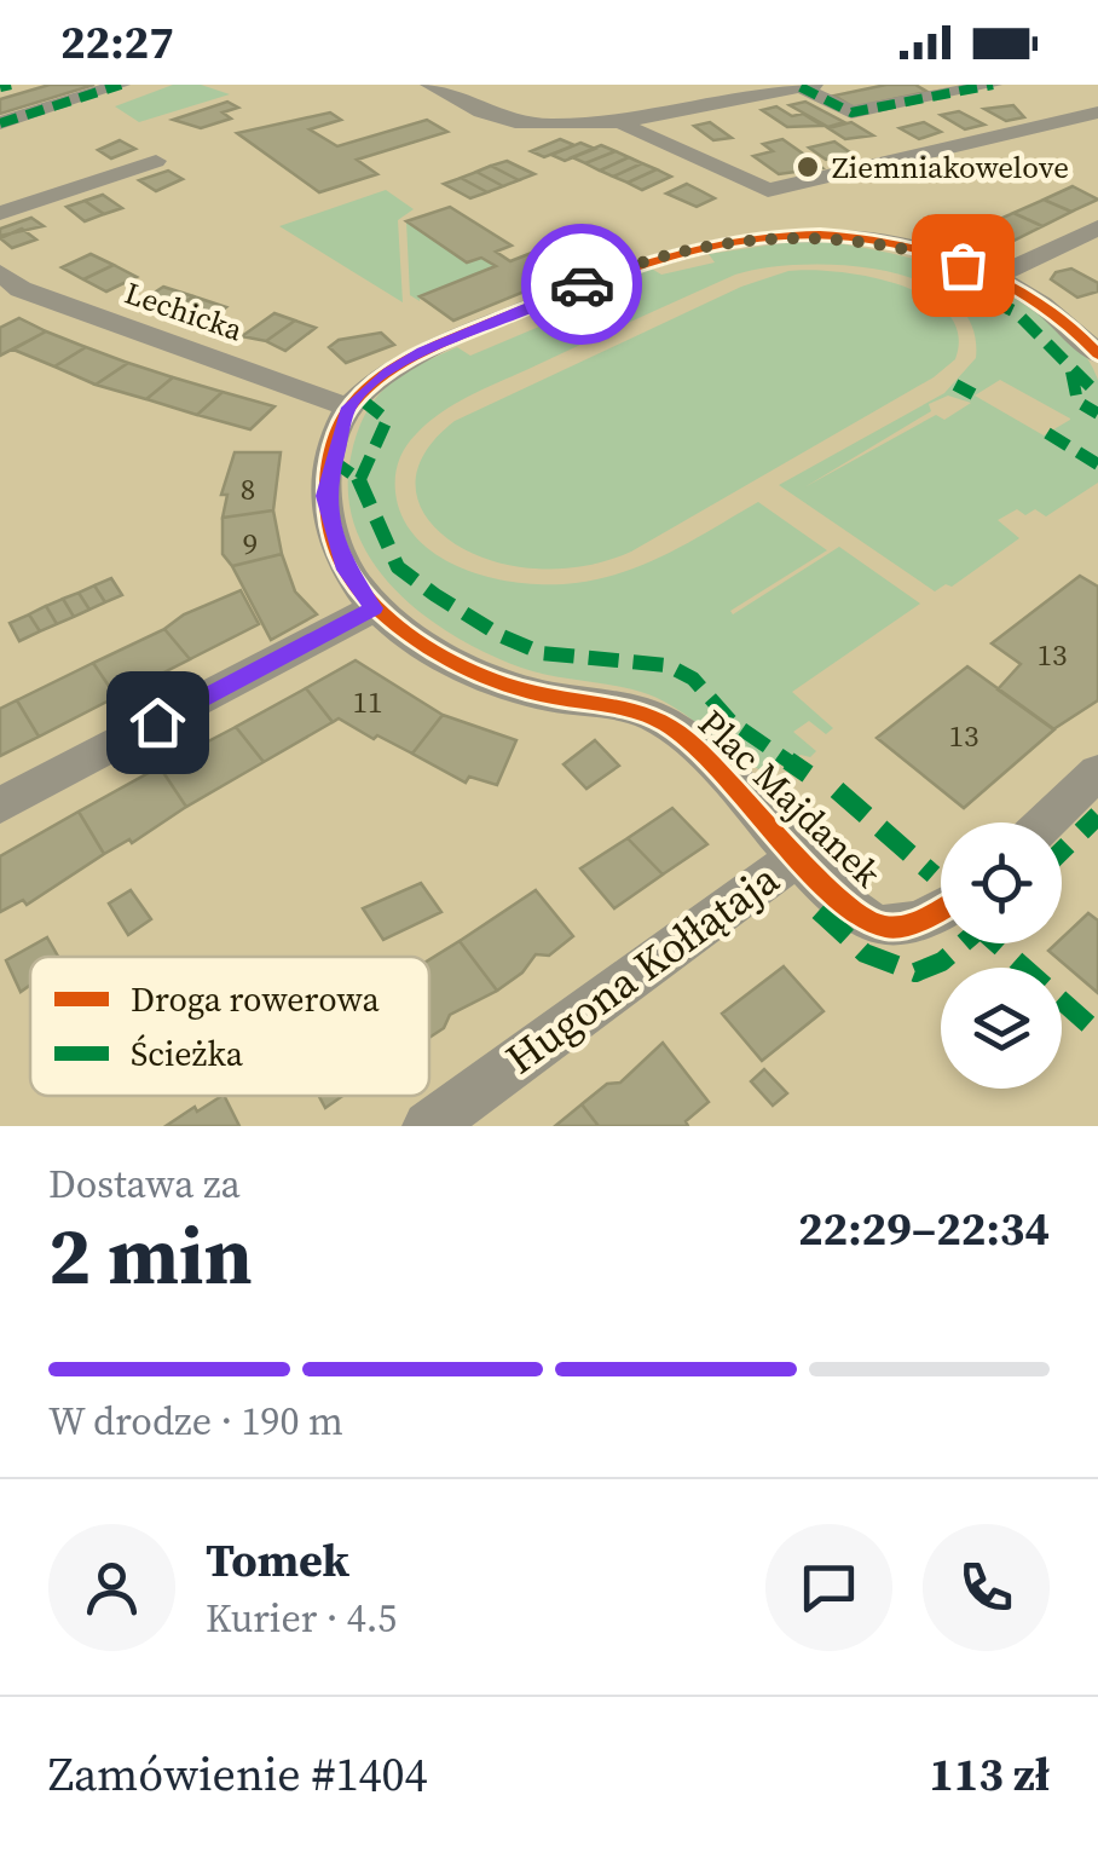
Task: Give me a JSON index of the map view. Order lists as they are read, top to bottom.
{
  "streets": {
    "street": ["Lechicka", "Plac Majdanek", "Hugona Kołłątaja"]
  },
  "crossings": [
    ["Lechicka", "Plac Majdanek"],
    ["Plac Majdanek", "Hugona Kołłątaja"]
  ],
  "places": ["Ziemniakowelove"],
  "house_numbers": [
    "8",
    "9",
    "13",
    "11",
    "13"
  ],
  "legend": ["Droga rowerowa", "Ścieżka"],
  "page": {
    "status": "22:27",
    "heading": ["2 min", "Dostawa za", "22:29–22:34"],
    "panel": [
      "Tomek",
      "Kurier · 4.5",
      "Zamówienie #1404",
      "113 zł"
    ],
    "bar": "W drodze · 190 m"
  }
}
